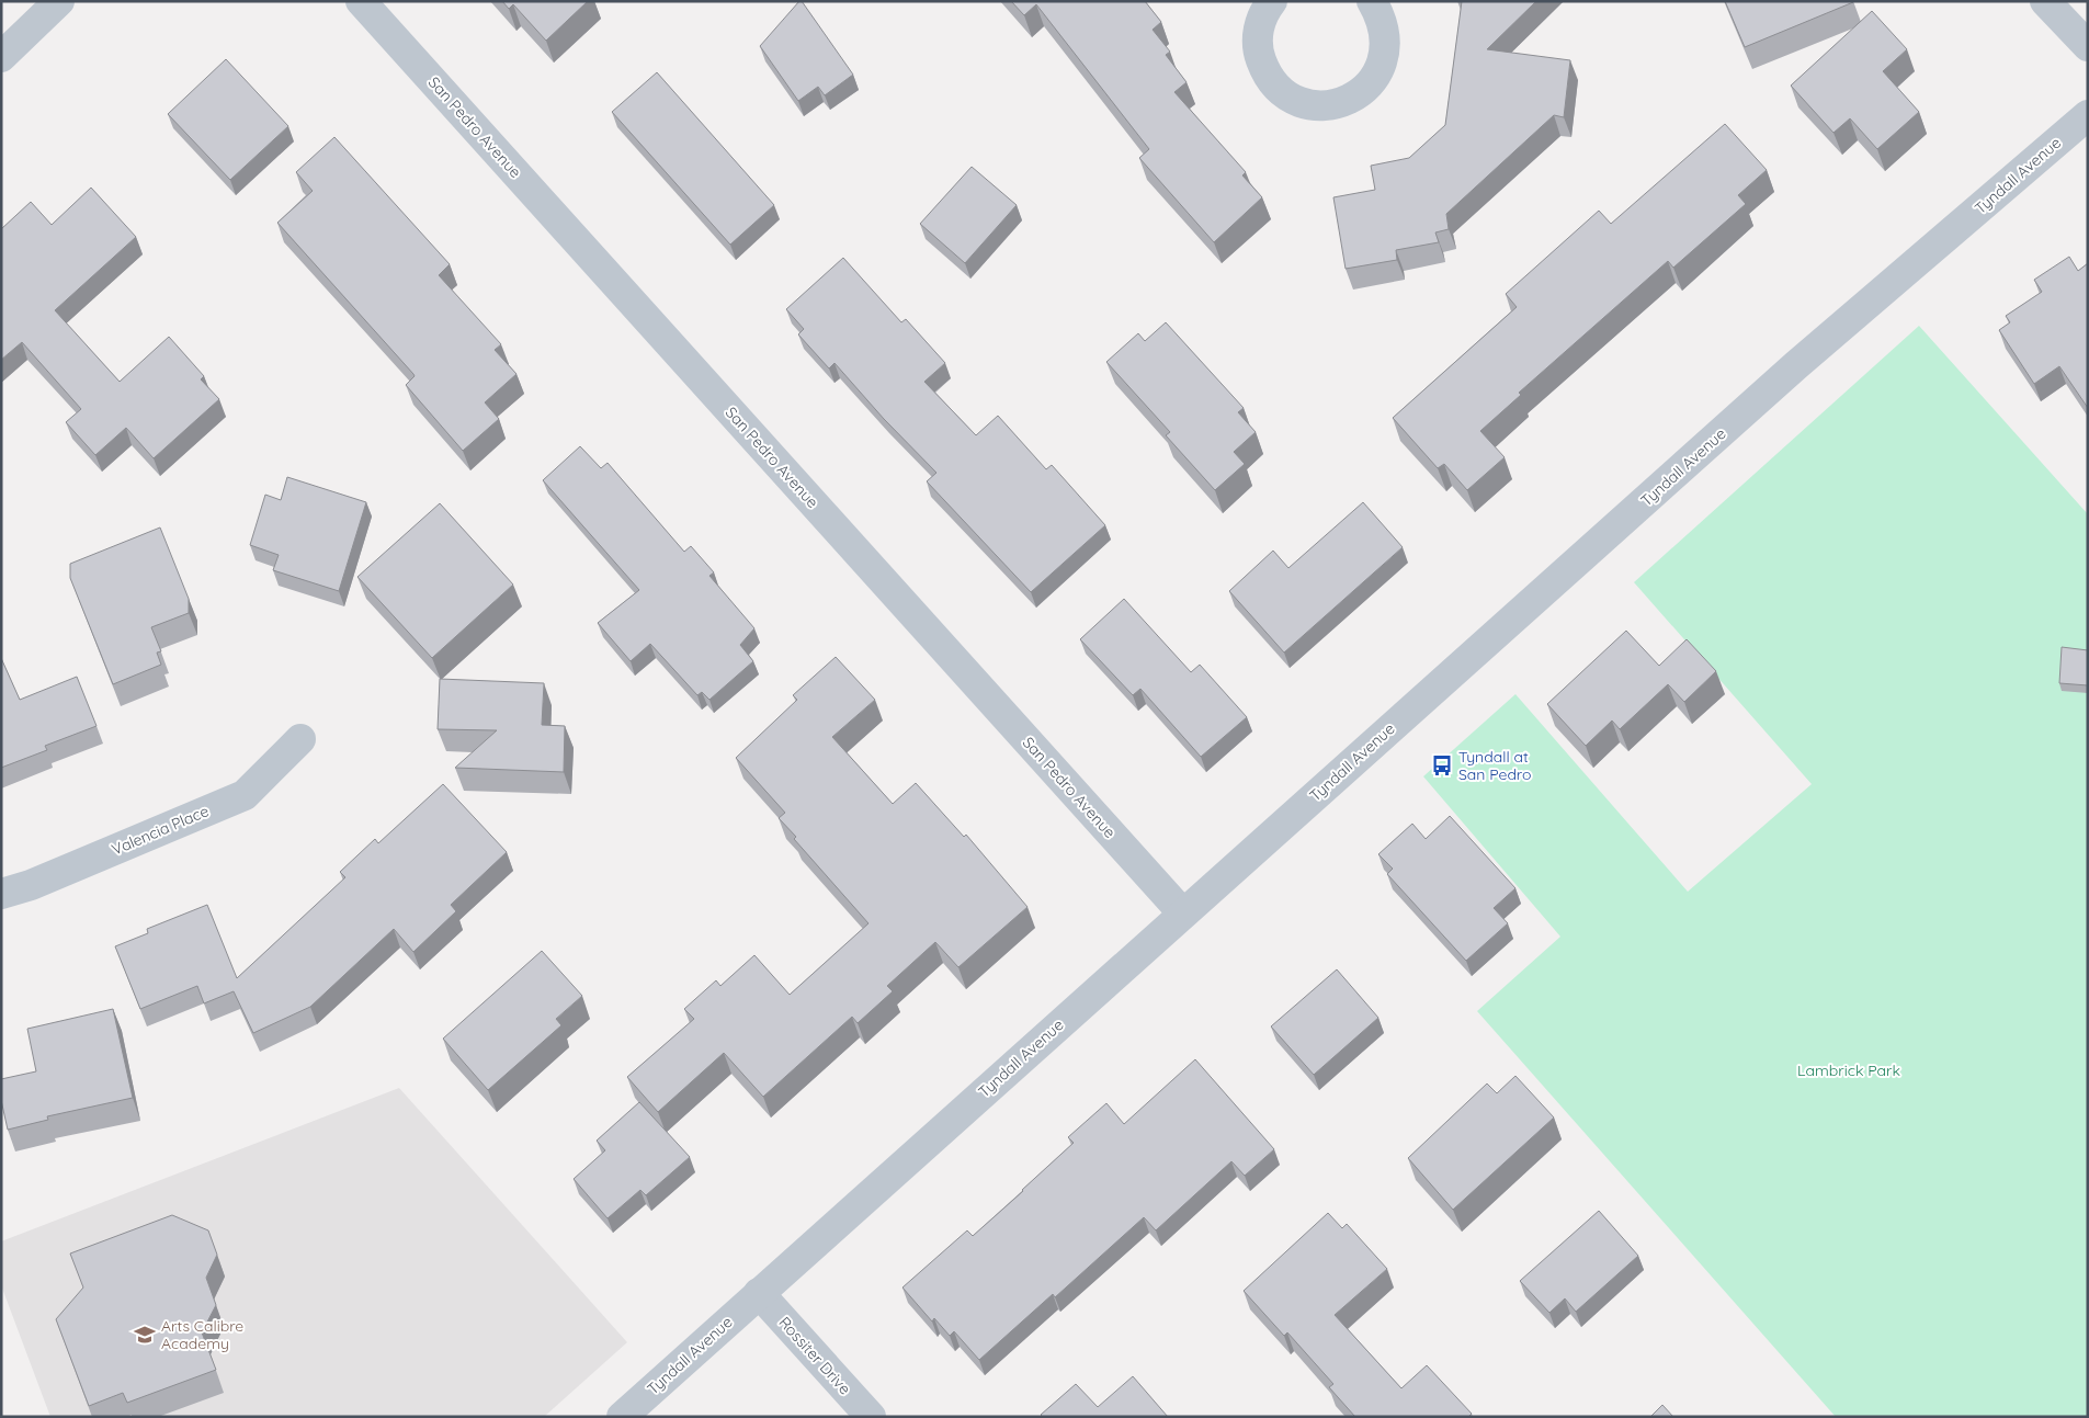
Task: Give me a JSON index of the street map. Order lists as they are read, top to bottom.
{
  "streets": {
    "street": [
      "San Pedro Avenue",
      "Tyndall Avenue",
      "Valencia Place",
      "Rossiter Drive"
    ]
  },
  "crossings": [
    ["San Pedro Avenue", "Tyndall Avenue"],
    ["Tyndall Avenue", "Rossiter Drive"]
  ],
  "parks": ["Lambrick Park"],
  "places": {
    "bus stop": ["Tyndall at San Pedro"],
    "school or university": ["Arts Calibre Academy"]
  }
}
